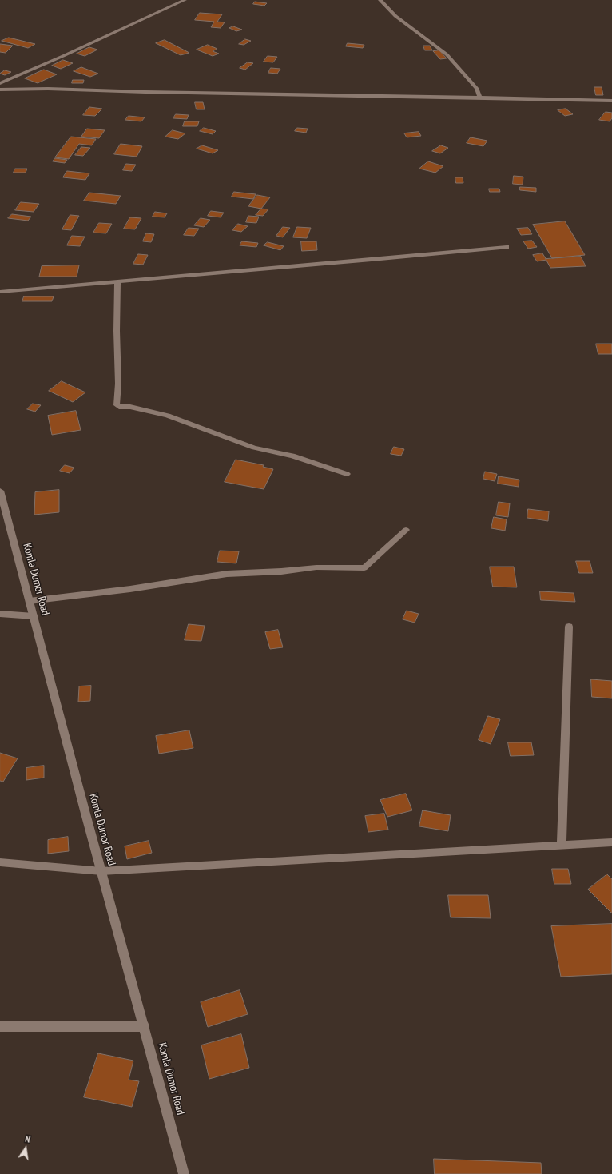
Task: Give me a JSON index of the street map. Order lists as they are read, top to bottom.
{
  "streets": {
    "street": ["Komla Dumor Road"]
  },
  "north": "top"
}
